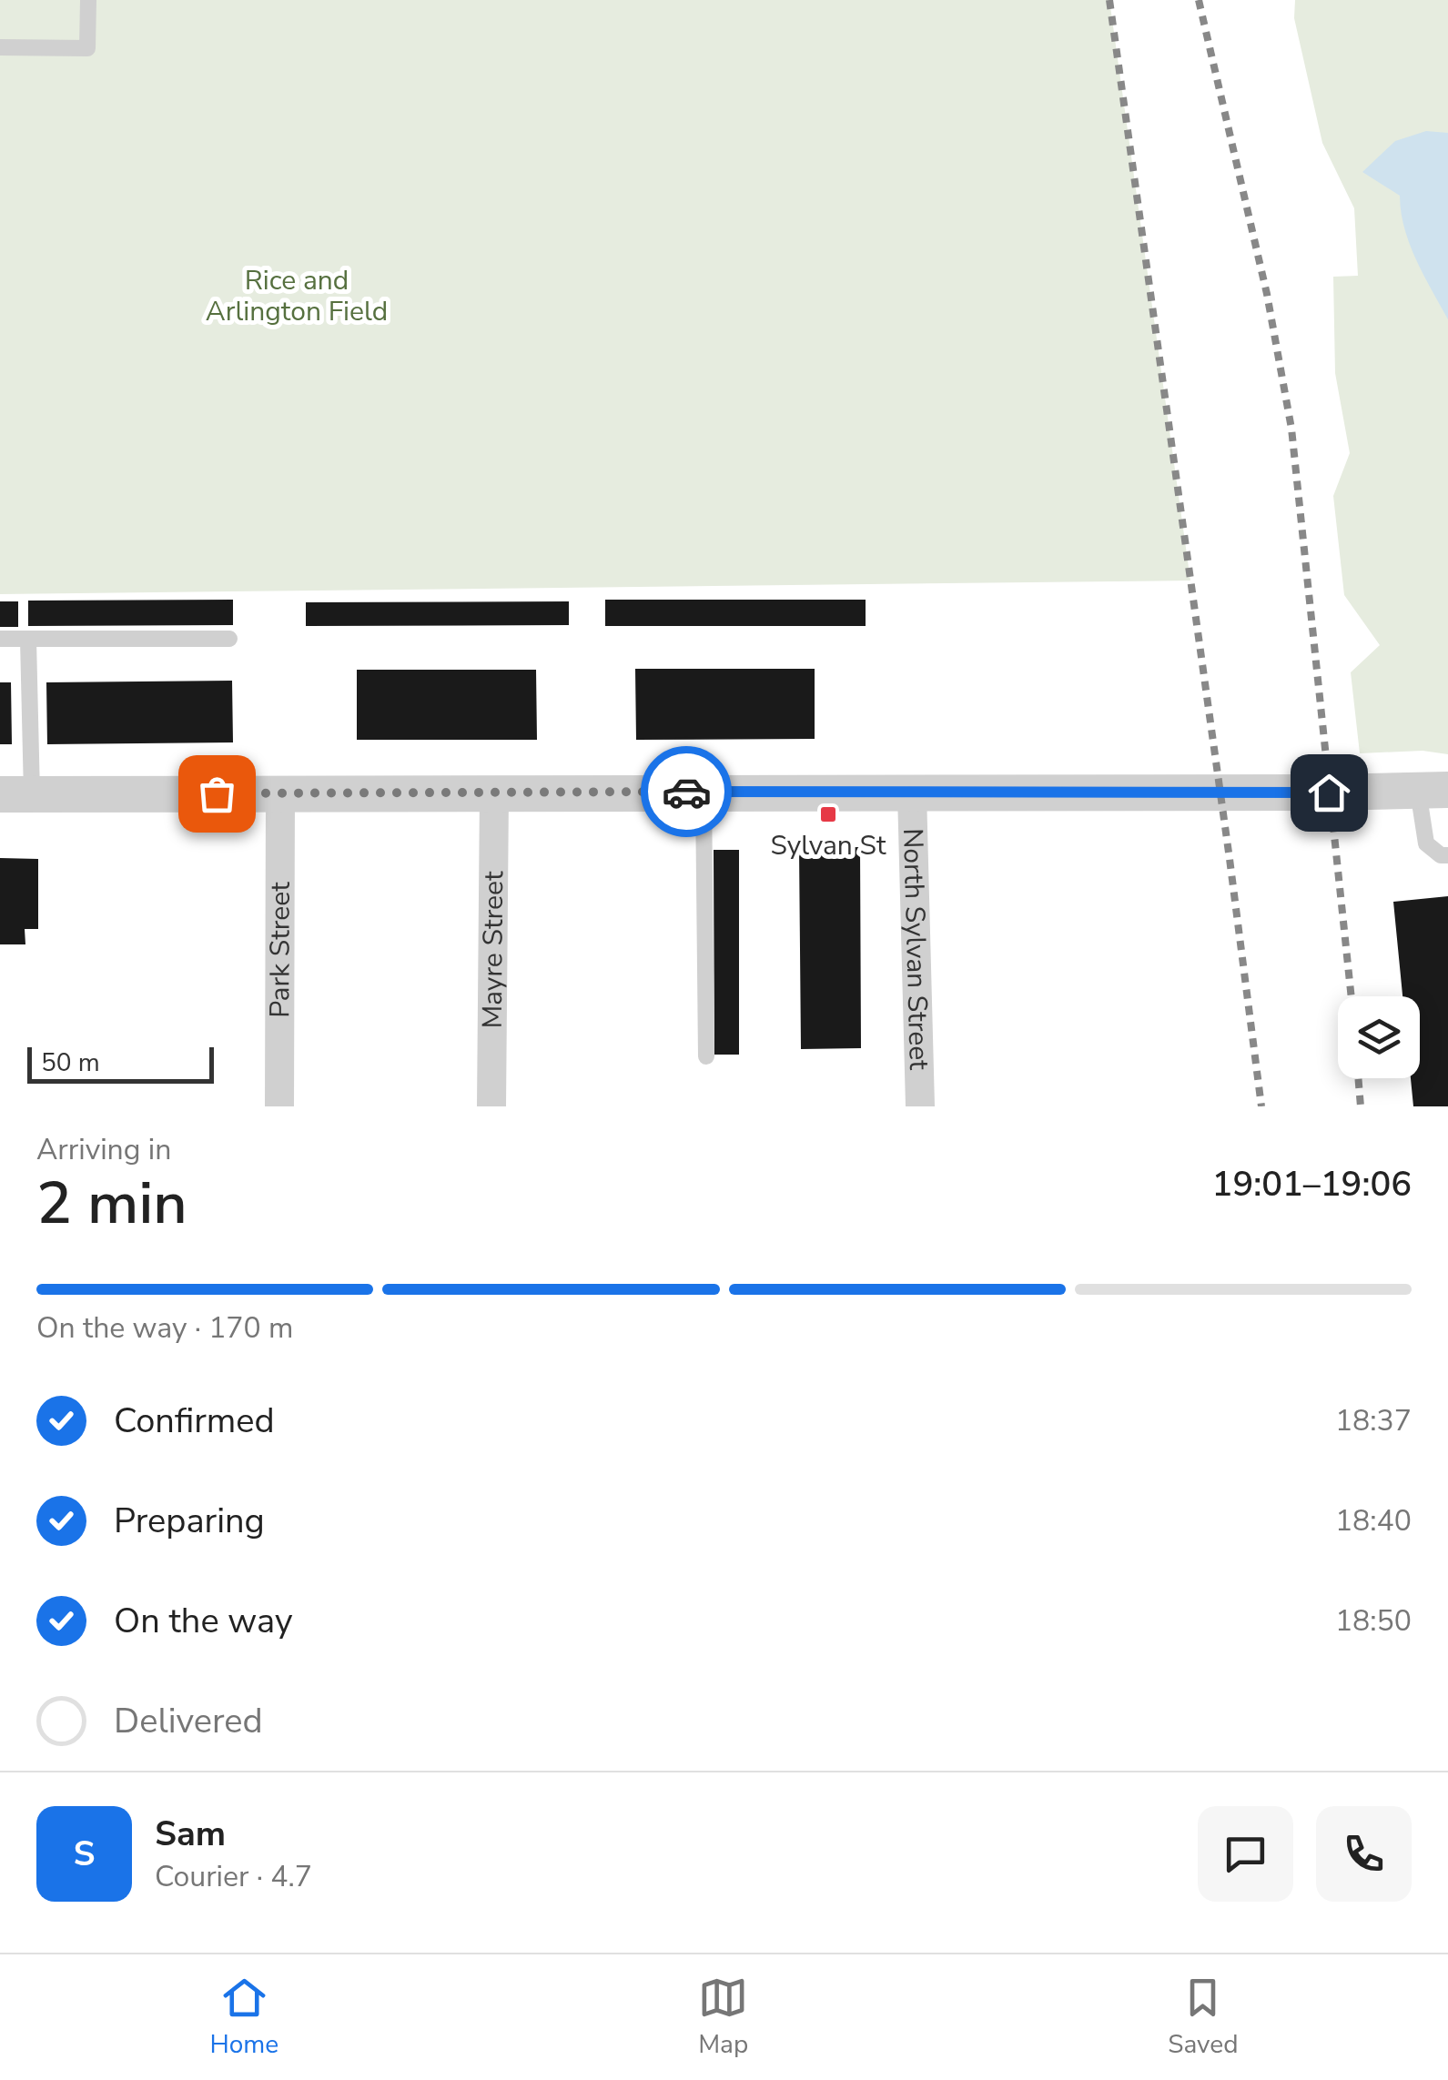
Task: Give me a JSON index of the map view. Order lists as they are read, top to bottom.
{
  "streets": {
    "street": ["Mayre Street", "North Sylvan Street", "Park Street"]
  },
  "parks": ["Rice and Arlington Field"],
  "places": {
    "transit": ["Sylvan St"]
  },
  "scale_bar": "50 m",
  "page": {
    "scale": "50 m",
    "heading": ["2 min", "Arriving in", "19:01–19:06"],
    "panel": ["Sam", "Courier · 4.7"],
    "bar": "On the way · 170 m",
    "list": [
      ["Confirmed", "18:37"],
      ["Preparing", "18:40"],
      ["On the way", "18:50"],
      "Delivered"
    ],
    "round": "S",
    "tabs": ["Home", "Map", "Saved"]
  }
}
